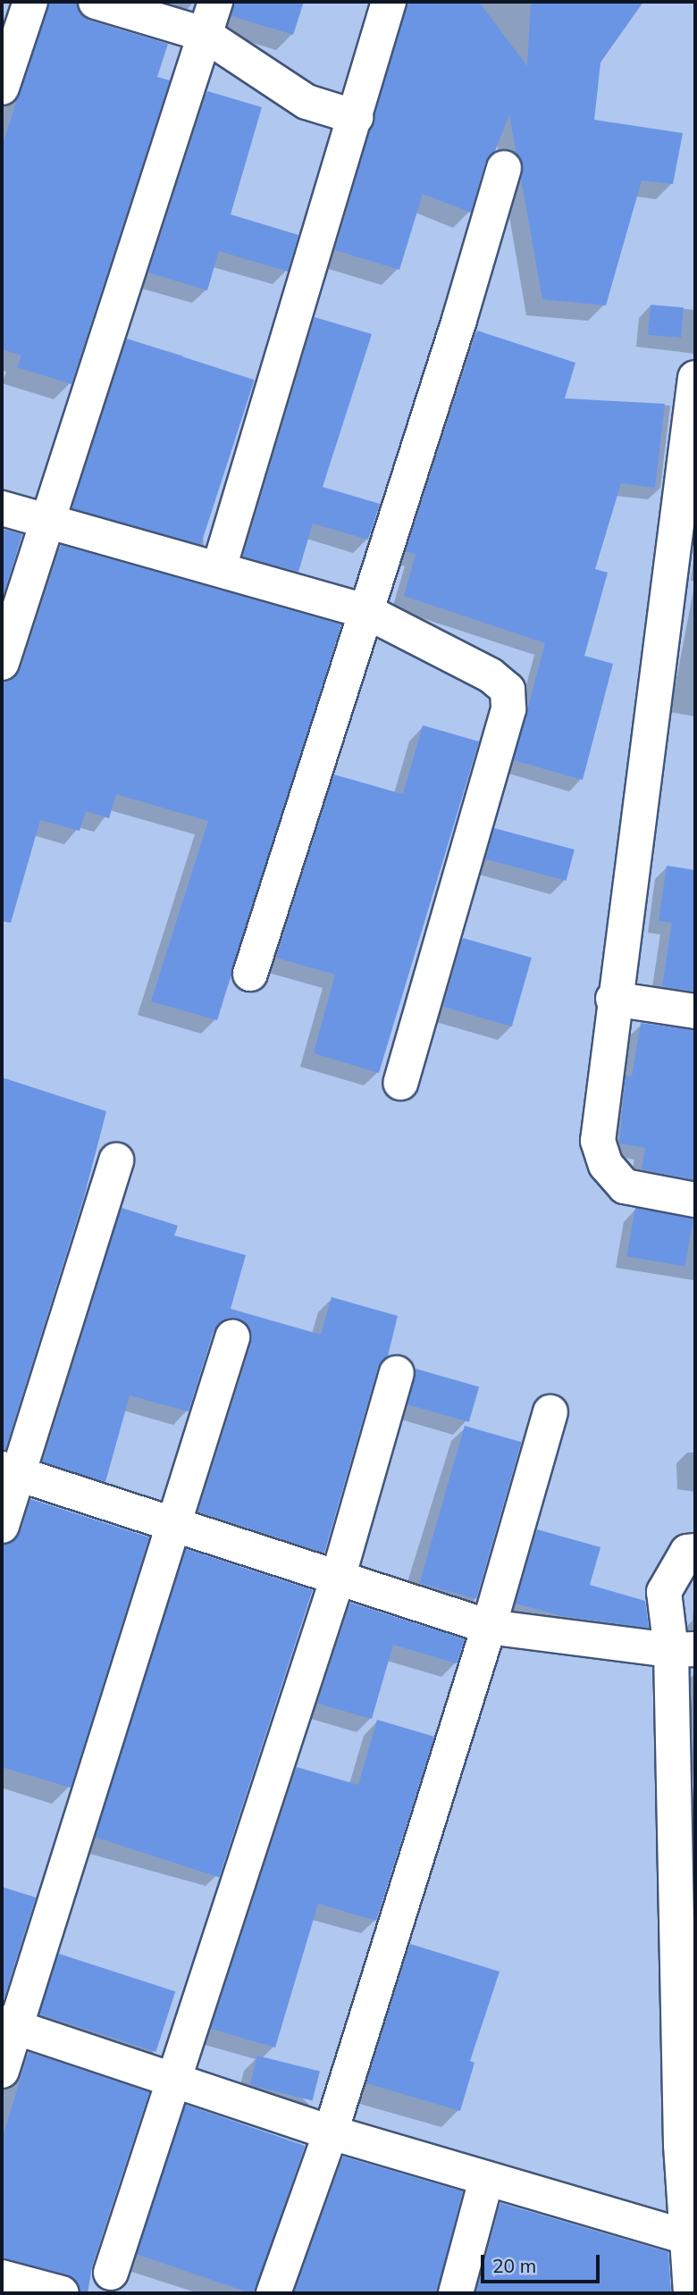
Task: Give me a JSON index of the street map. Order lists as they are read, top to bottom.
{
  "scale_bar": "20 m"
}
